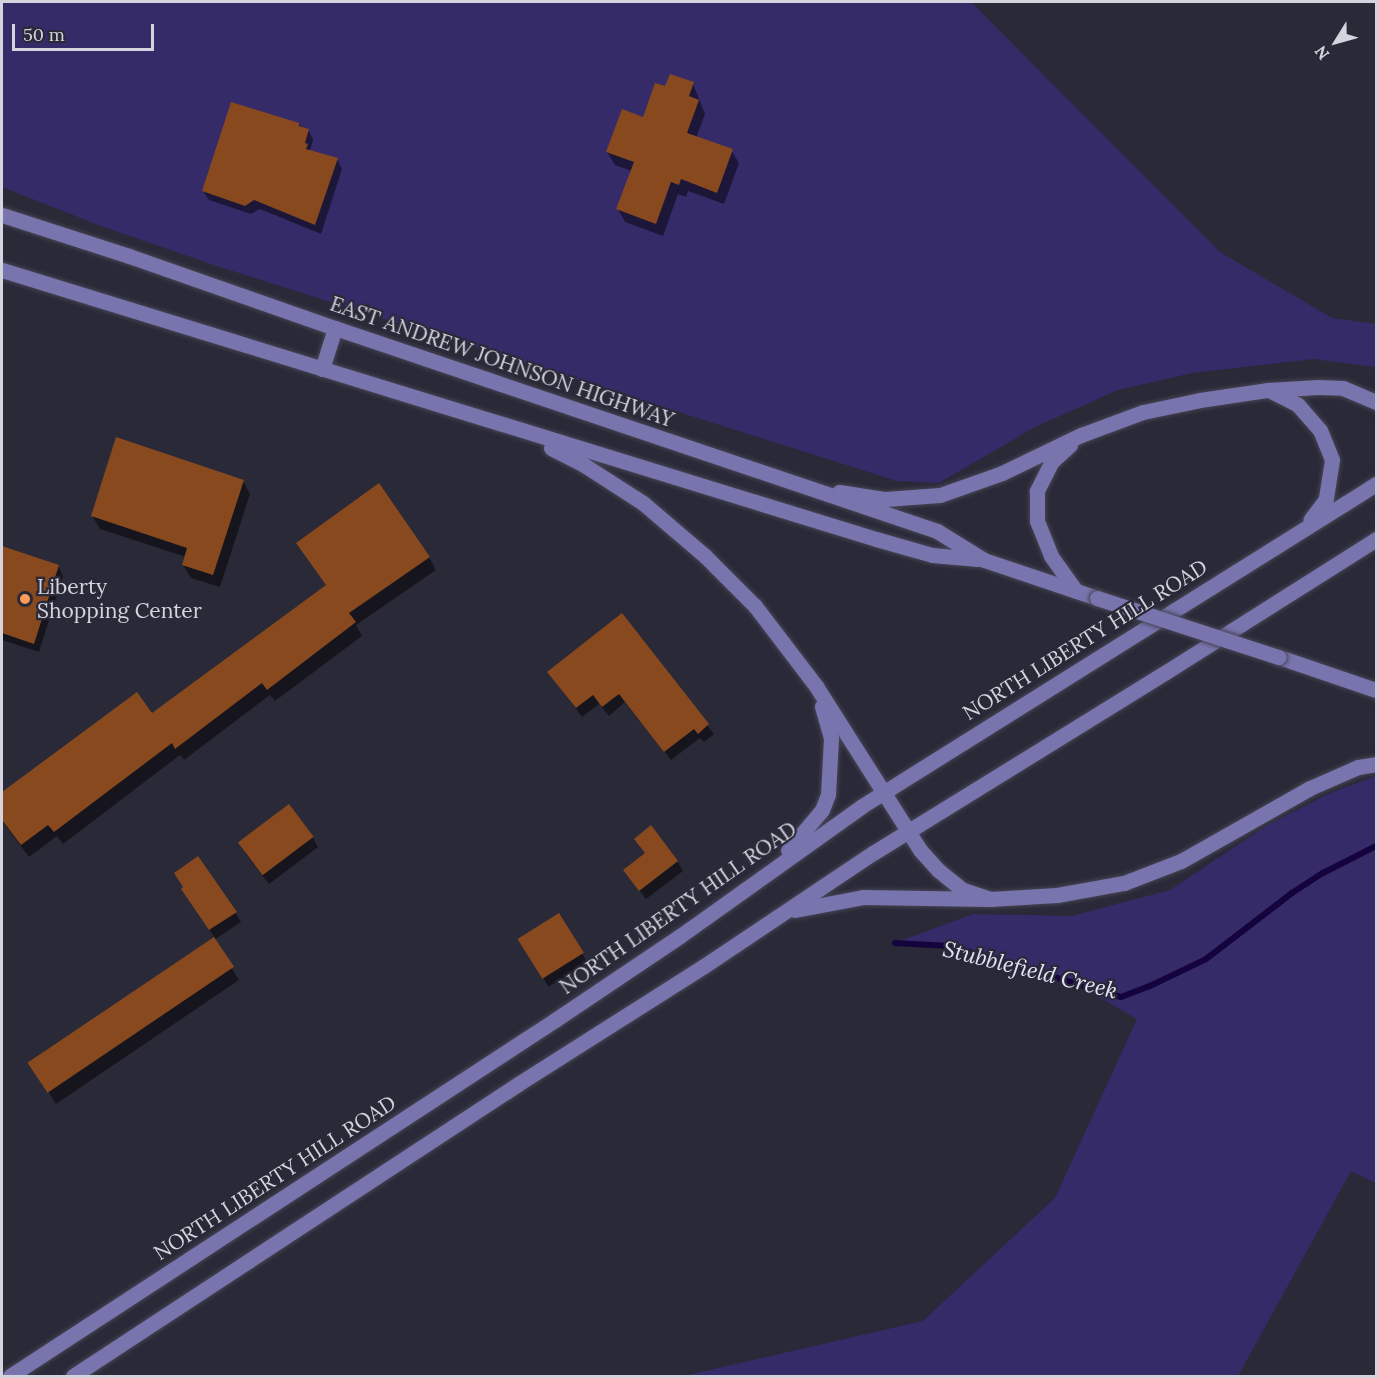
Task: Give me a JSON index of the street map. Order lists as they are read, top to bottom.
{
  "streets": {
    "main road": ["EAST ANDREW JOHNSON HIGHWAY", "NORTH LIBERTY HILL ROAD"]
  },
  "water": ["Stubblefield Creek"],
  "places": ["Liberty Shopping Center"],
  "scale_bar": "50 m",
  "north": "bottom left"
}
